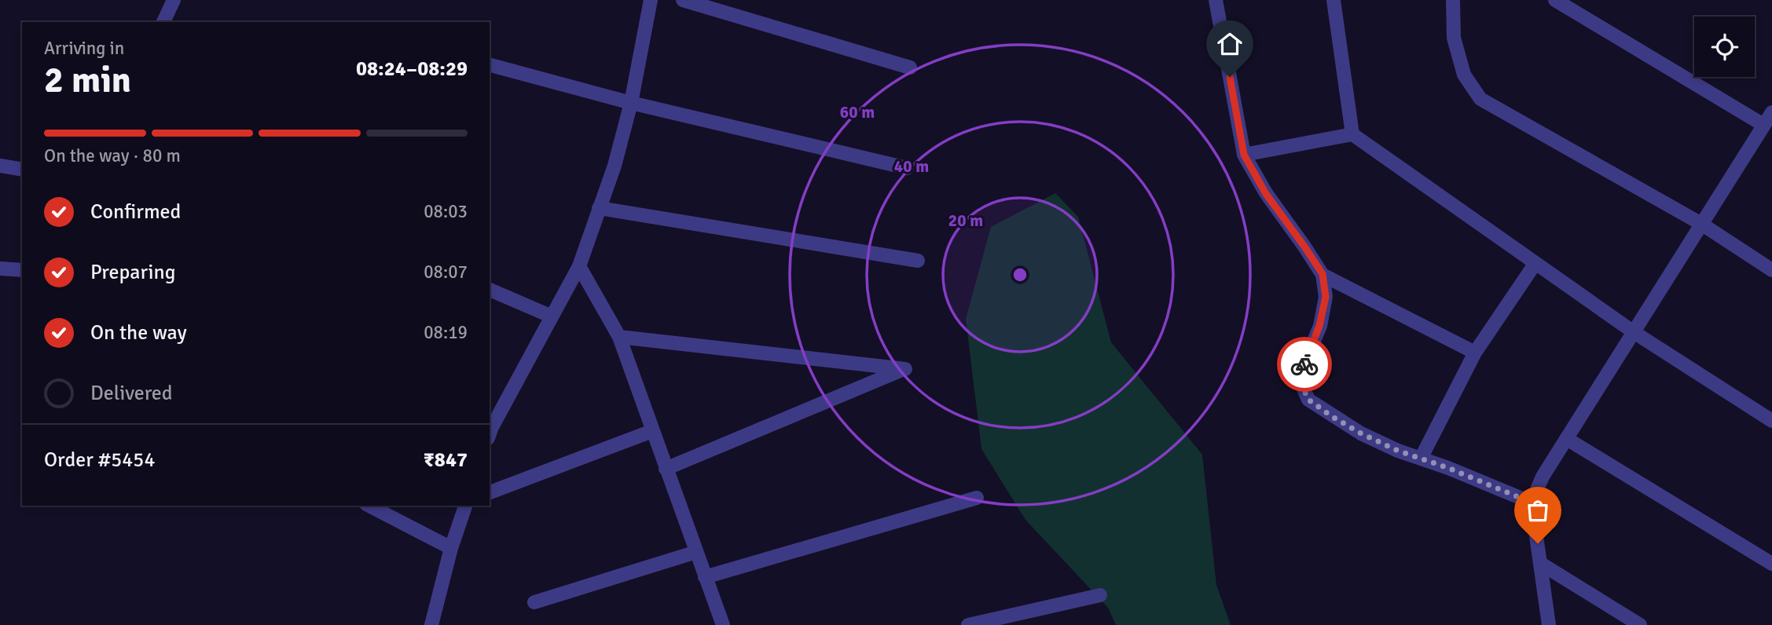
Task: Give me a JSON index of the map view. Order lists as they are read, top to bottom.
{
  "page": {
    "heading": ["2 min", "Arriving in", "08:24–08:29"],
    "panel": ["Order #5454", "₹847"],
    "bar": "On the way · 80 m",
    "list": [
      ["Confirmed", "08:03"],
      ["Preparing", "08:07"],
      ["On the way", "08:19"],
      "Delivered"
    ]
  },
  "rings": ["60 m", "40 m", "20 m"]
}
